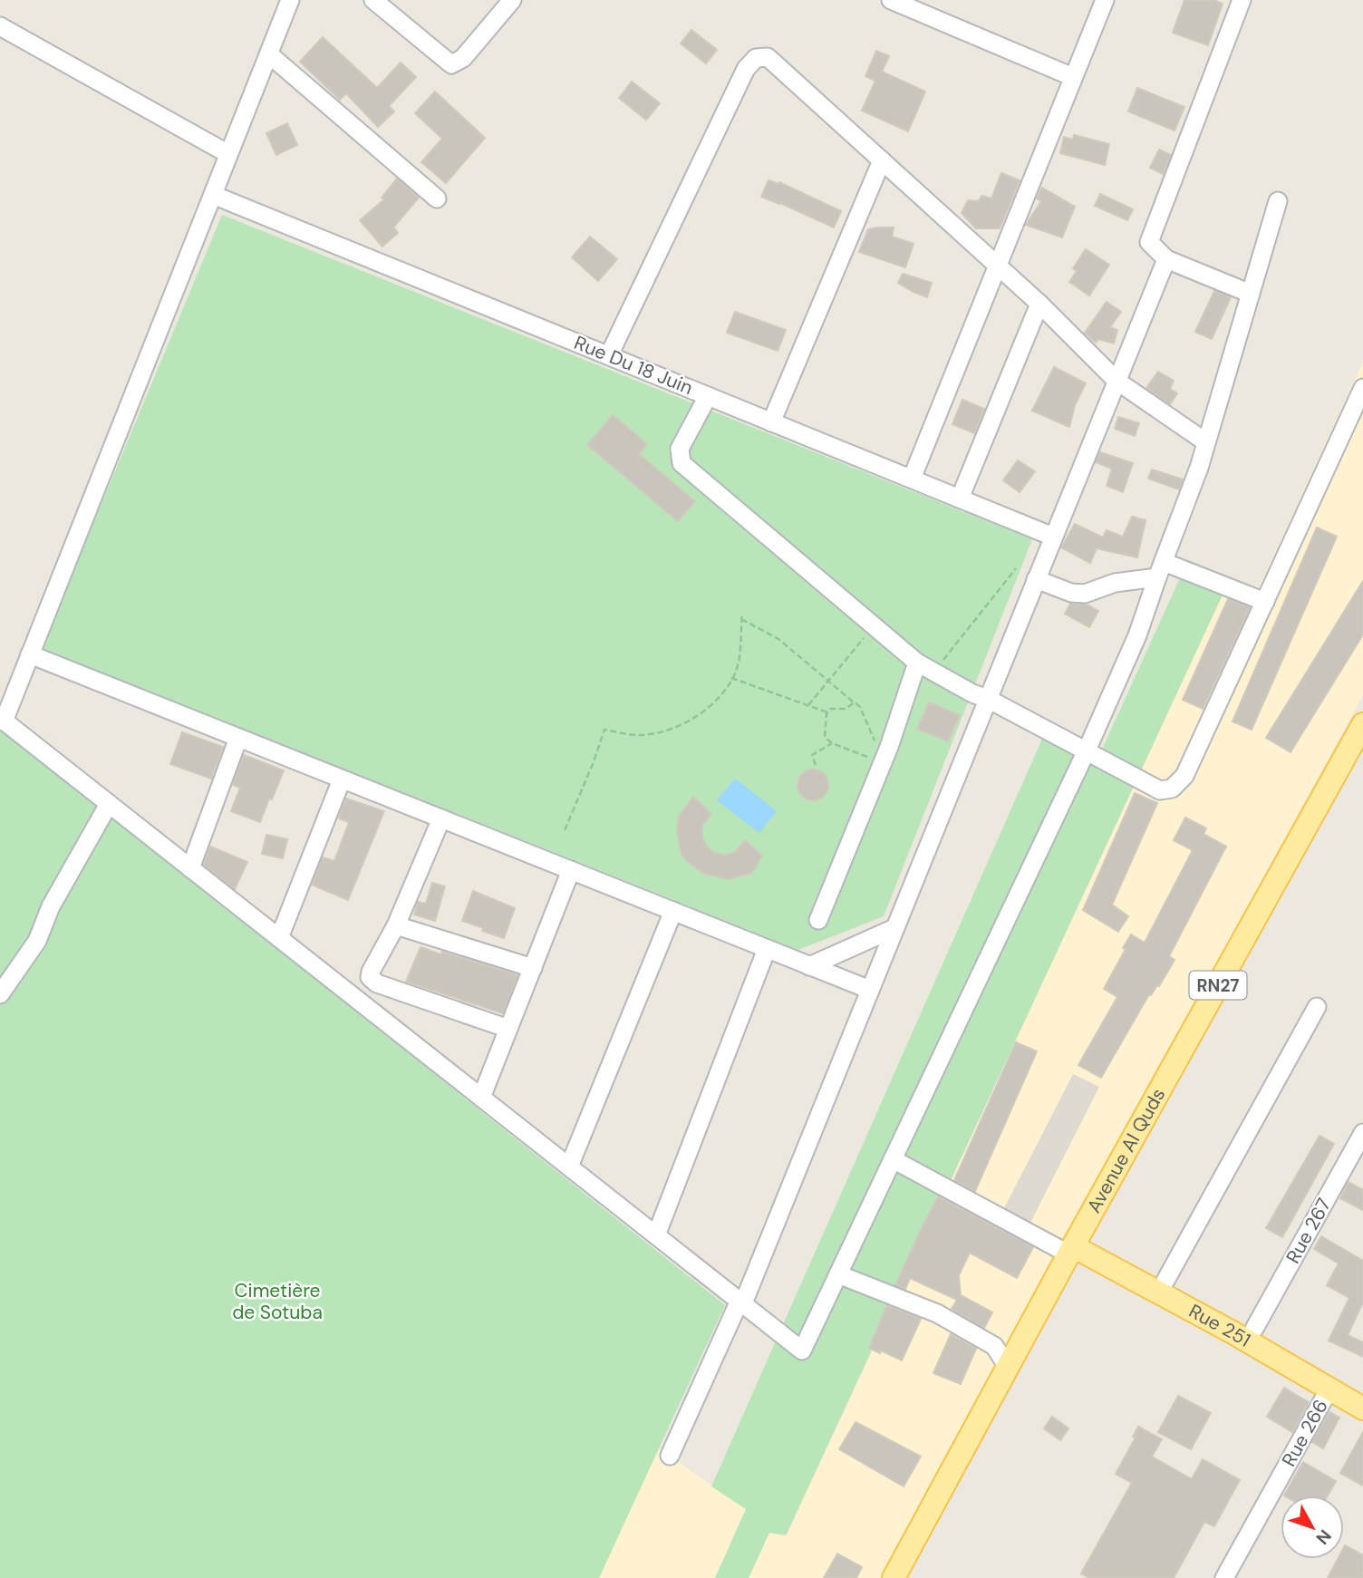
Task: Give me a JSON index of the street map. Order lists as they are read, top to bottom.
{
  "streets": {
    "main road": ["RN27", "Avenue Al Quds", "Rue 251"],
    "street": ["Rue Du 18 Juin", "Rue 267", "Rue 266"]
  },
  "crossings": [
    ["Avenue Al Quds", "Rue 251"],
    ["Rue 267", "Rue 251"],
    ["Rue 251", "Rue 266"]
  ],
  "parks": ["Cimetière de Sotuba"],
  "north": "bottom right"
}
